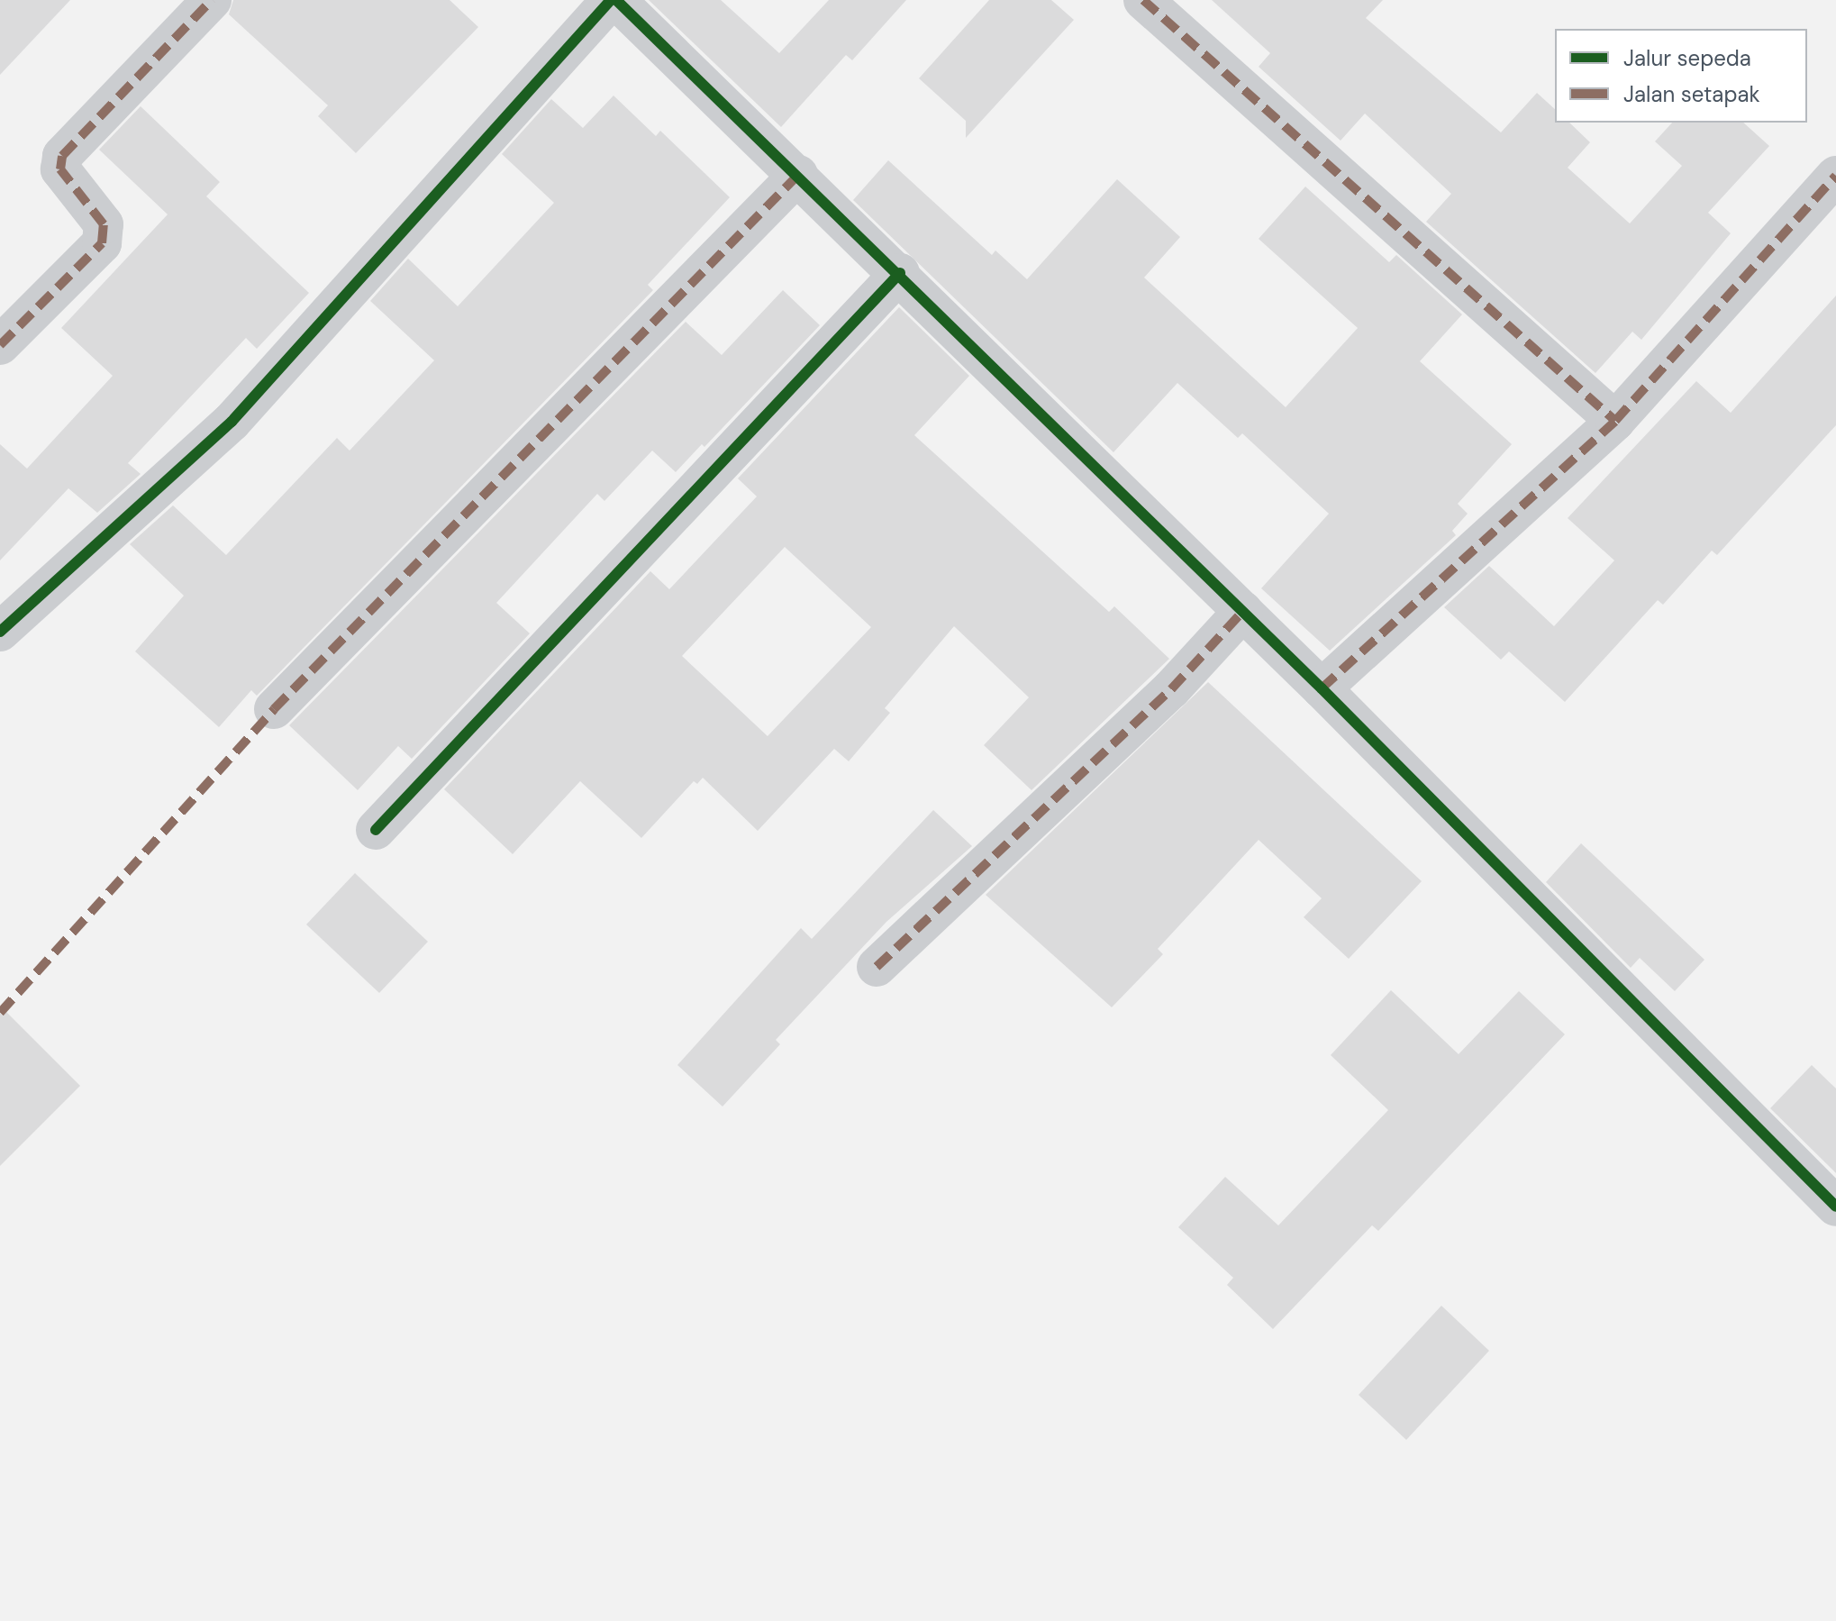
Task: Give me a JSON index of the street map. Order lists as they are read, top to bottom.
{
  "legend": ["Jalur sepeda", "Jalan setapak"]
}
